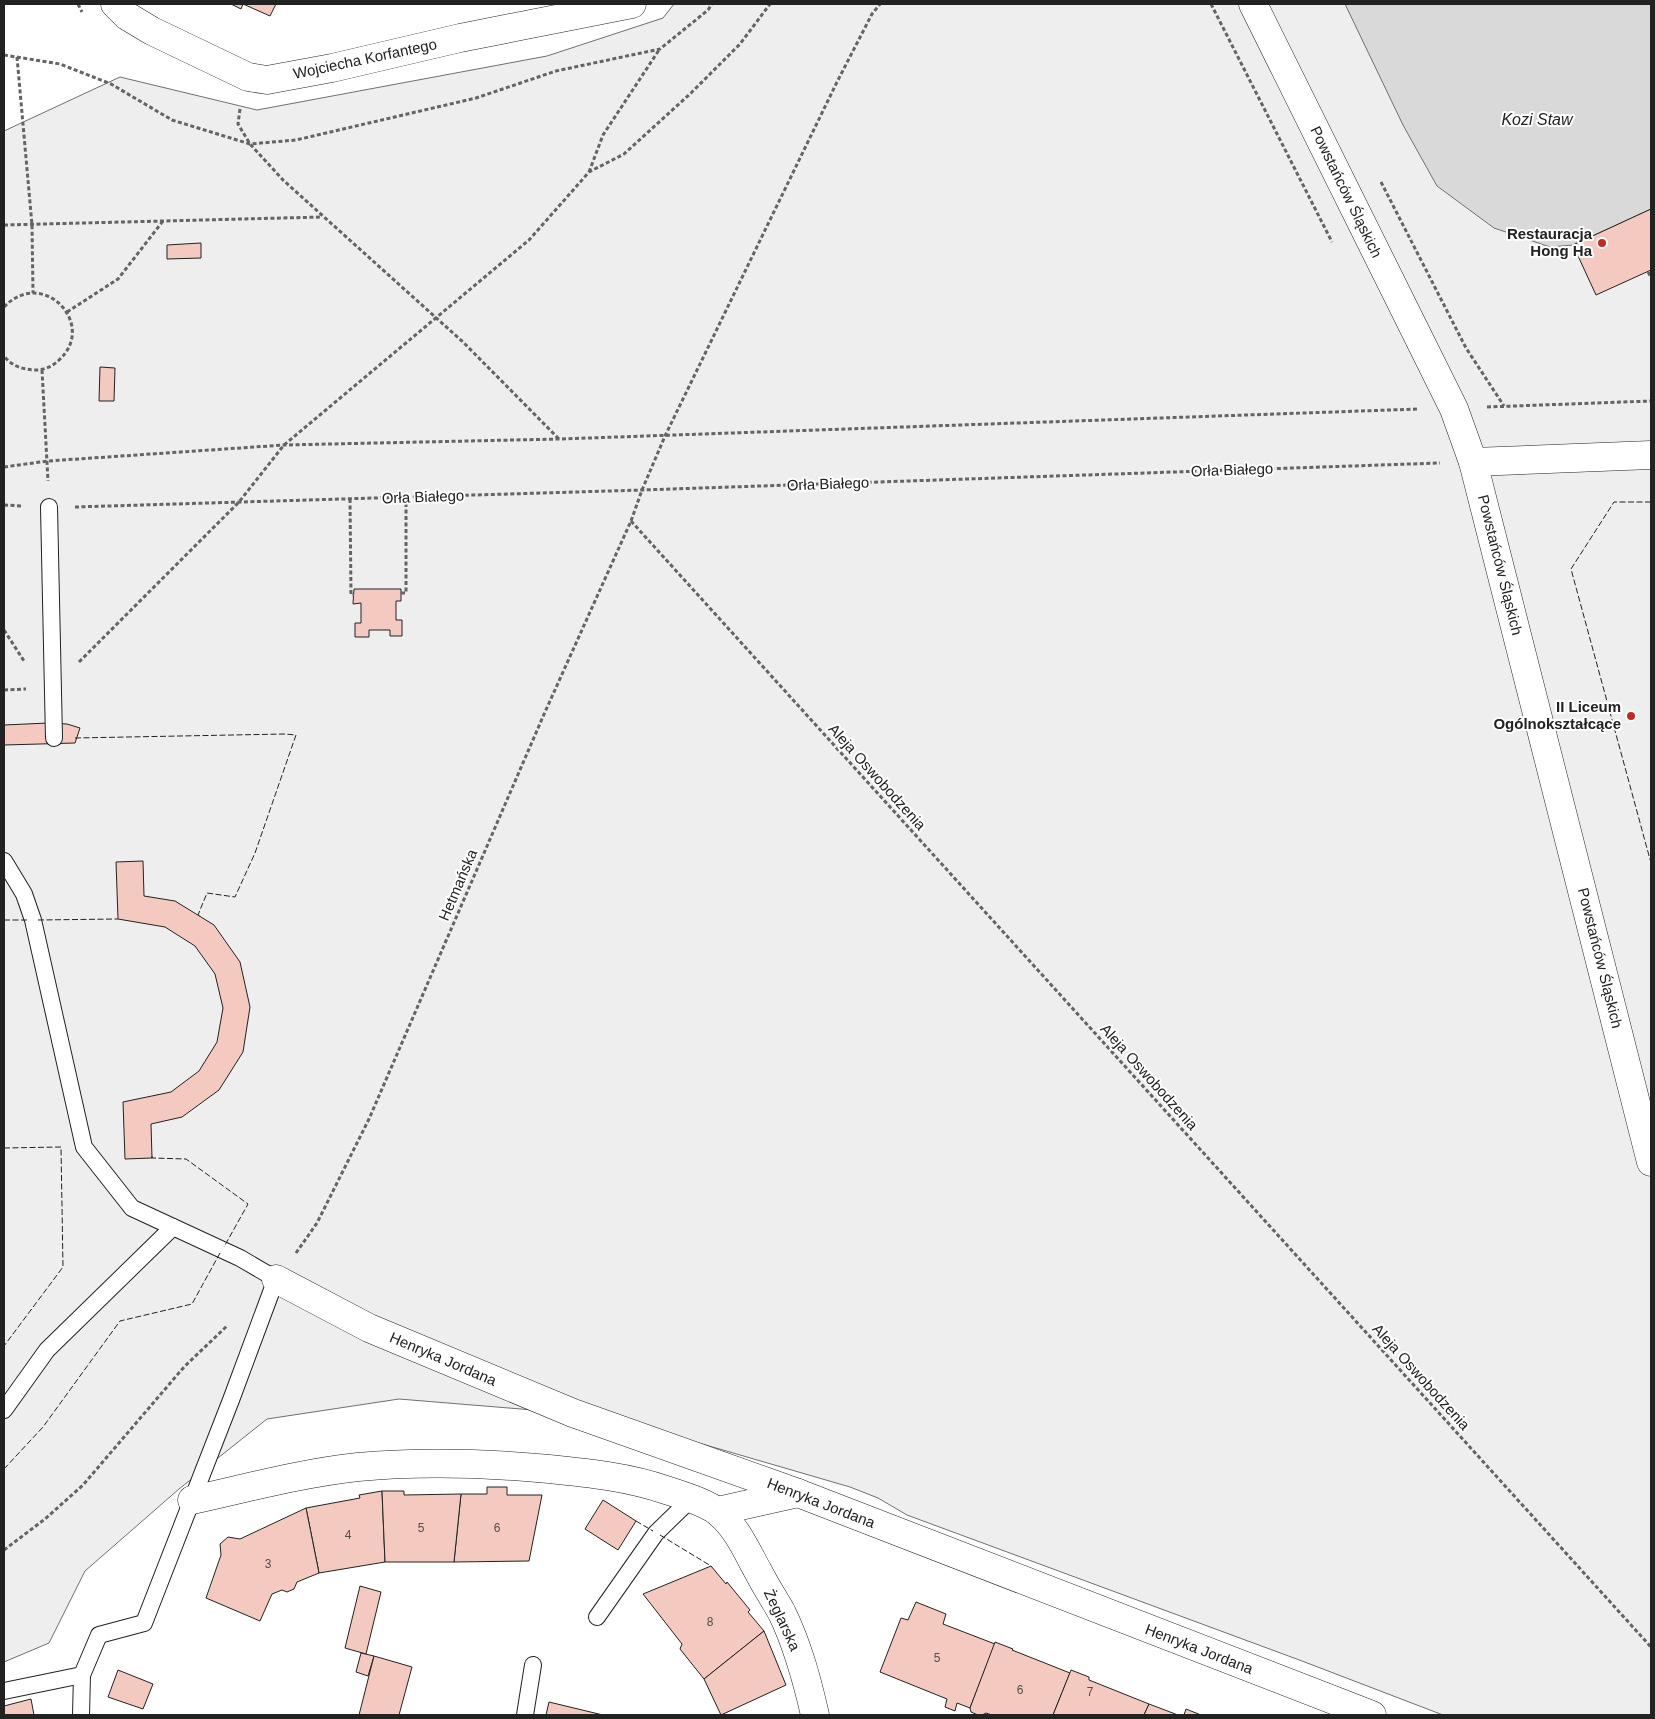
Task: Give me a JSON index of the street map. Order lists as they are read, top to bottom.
{
  "streets": {
    "street": [
      "Wojciecha Korfantego",
      "Powstańców Śląskich",
      "Henryka Jordana",
      "Żeglarska"
    ],
    "path": ["Orła Białego", "Aleja Oswobodzenia", "Hetmańska"]
  },
  "crossings": [
    ["Powstańców Śląskich", "Orła Białego"],
    ["Orła Białego", "Hetmańska"],
    ["Aleja Oswobodzenia", "Hetmańska"],
    ["Hetmańska", "Henryka Jordana"]
  ],
  "water": ["Kozi Staw"],
  "places": ["Restauracja Hong Ha", "II Liceum Ogólnokształcące"],
  "house_numbers": [
    "5",
    "6",
    "4",
    "3",
    "8",
    "5",
    "6",
    "7"
  ]
}
